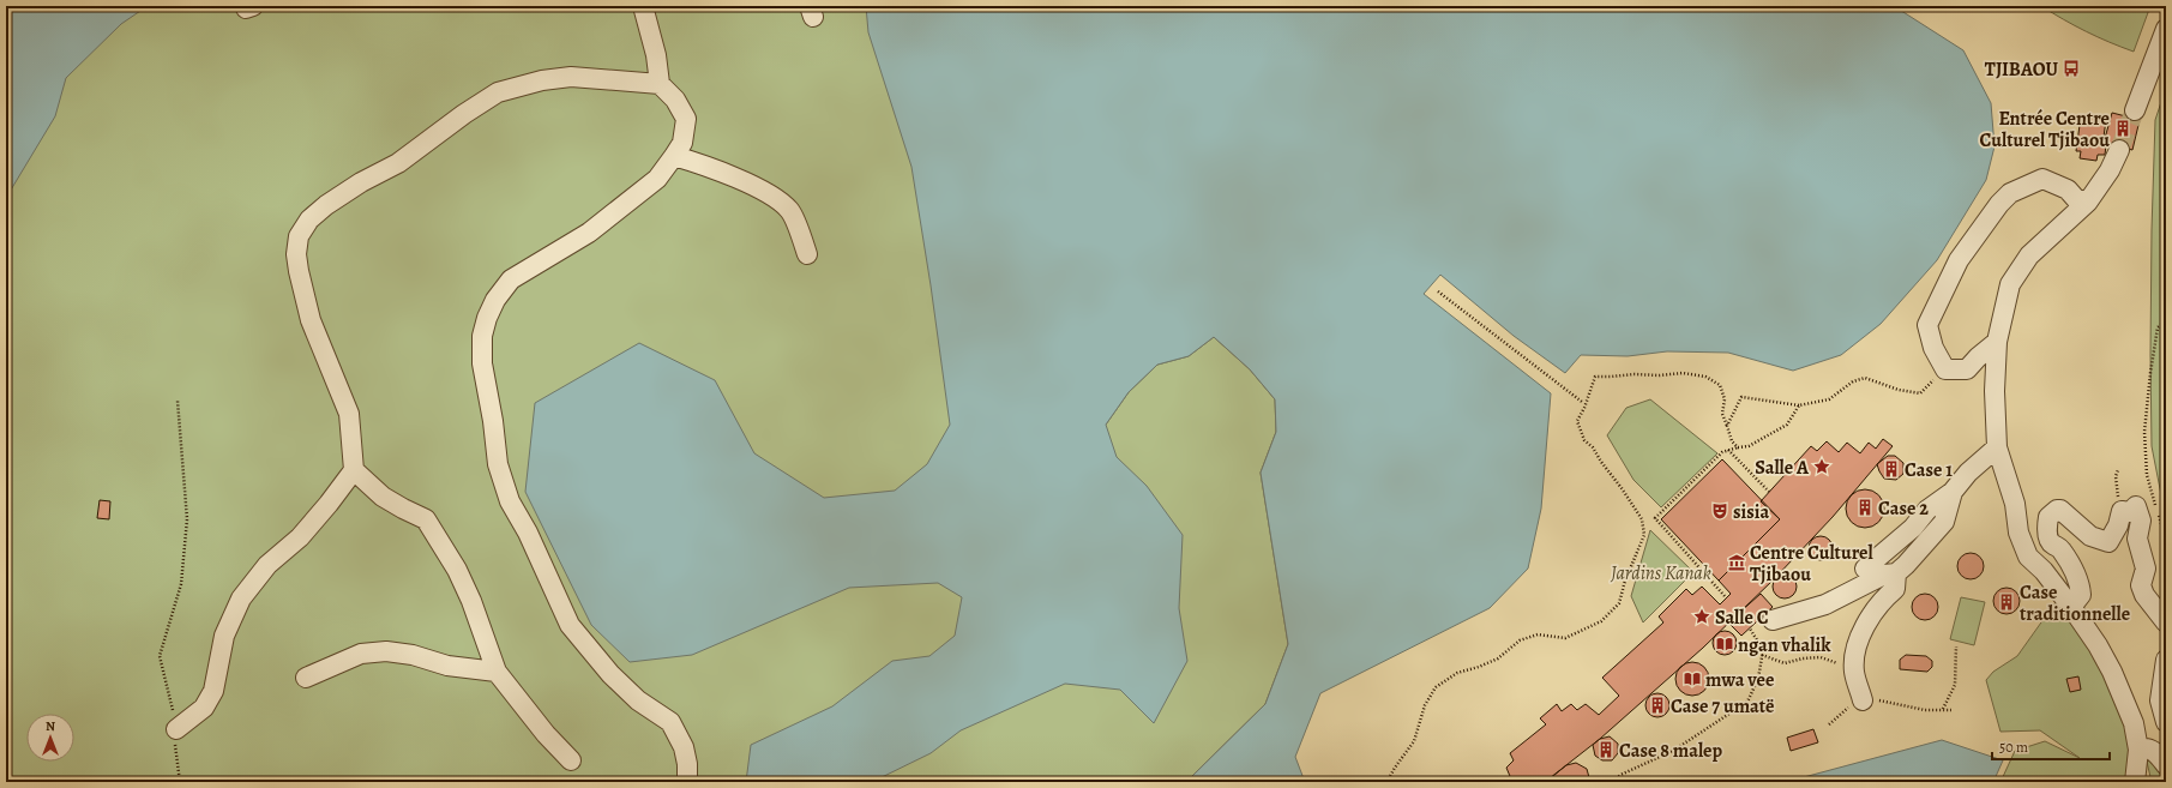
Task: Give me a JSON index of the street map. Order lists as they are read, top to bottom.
{
  "parks": ["Jardins Kanak"],
  "places": {
    "bus stop": ["TJIBAOU"],
    "building": [
      "Entrée Centre Culturel Tjibaou",
      "Case 1",
      "Case 2",
      "Case traditionnelle",
      "Case 7 umatë",
      "Case 8 malep"
    ],
    "place": ["Salle A", "Salle C"],
    "theatre": ["sisia"],
    "museum": ["Centre Culturel Tjibaou"],
    "library": ["ngan vhalik", "mwa vee"]
  },
  "scale_bar": "50 m",
  "north": "top"
}
